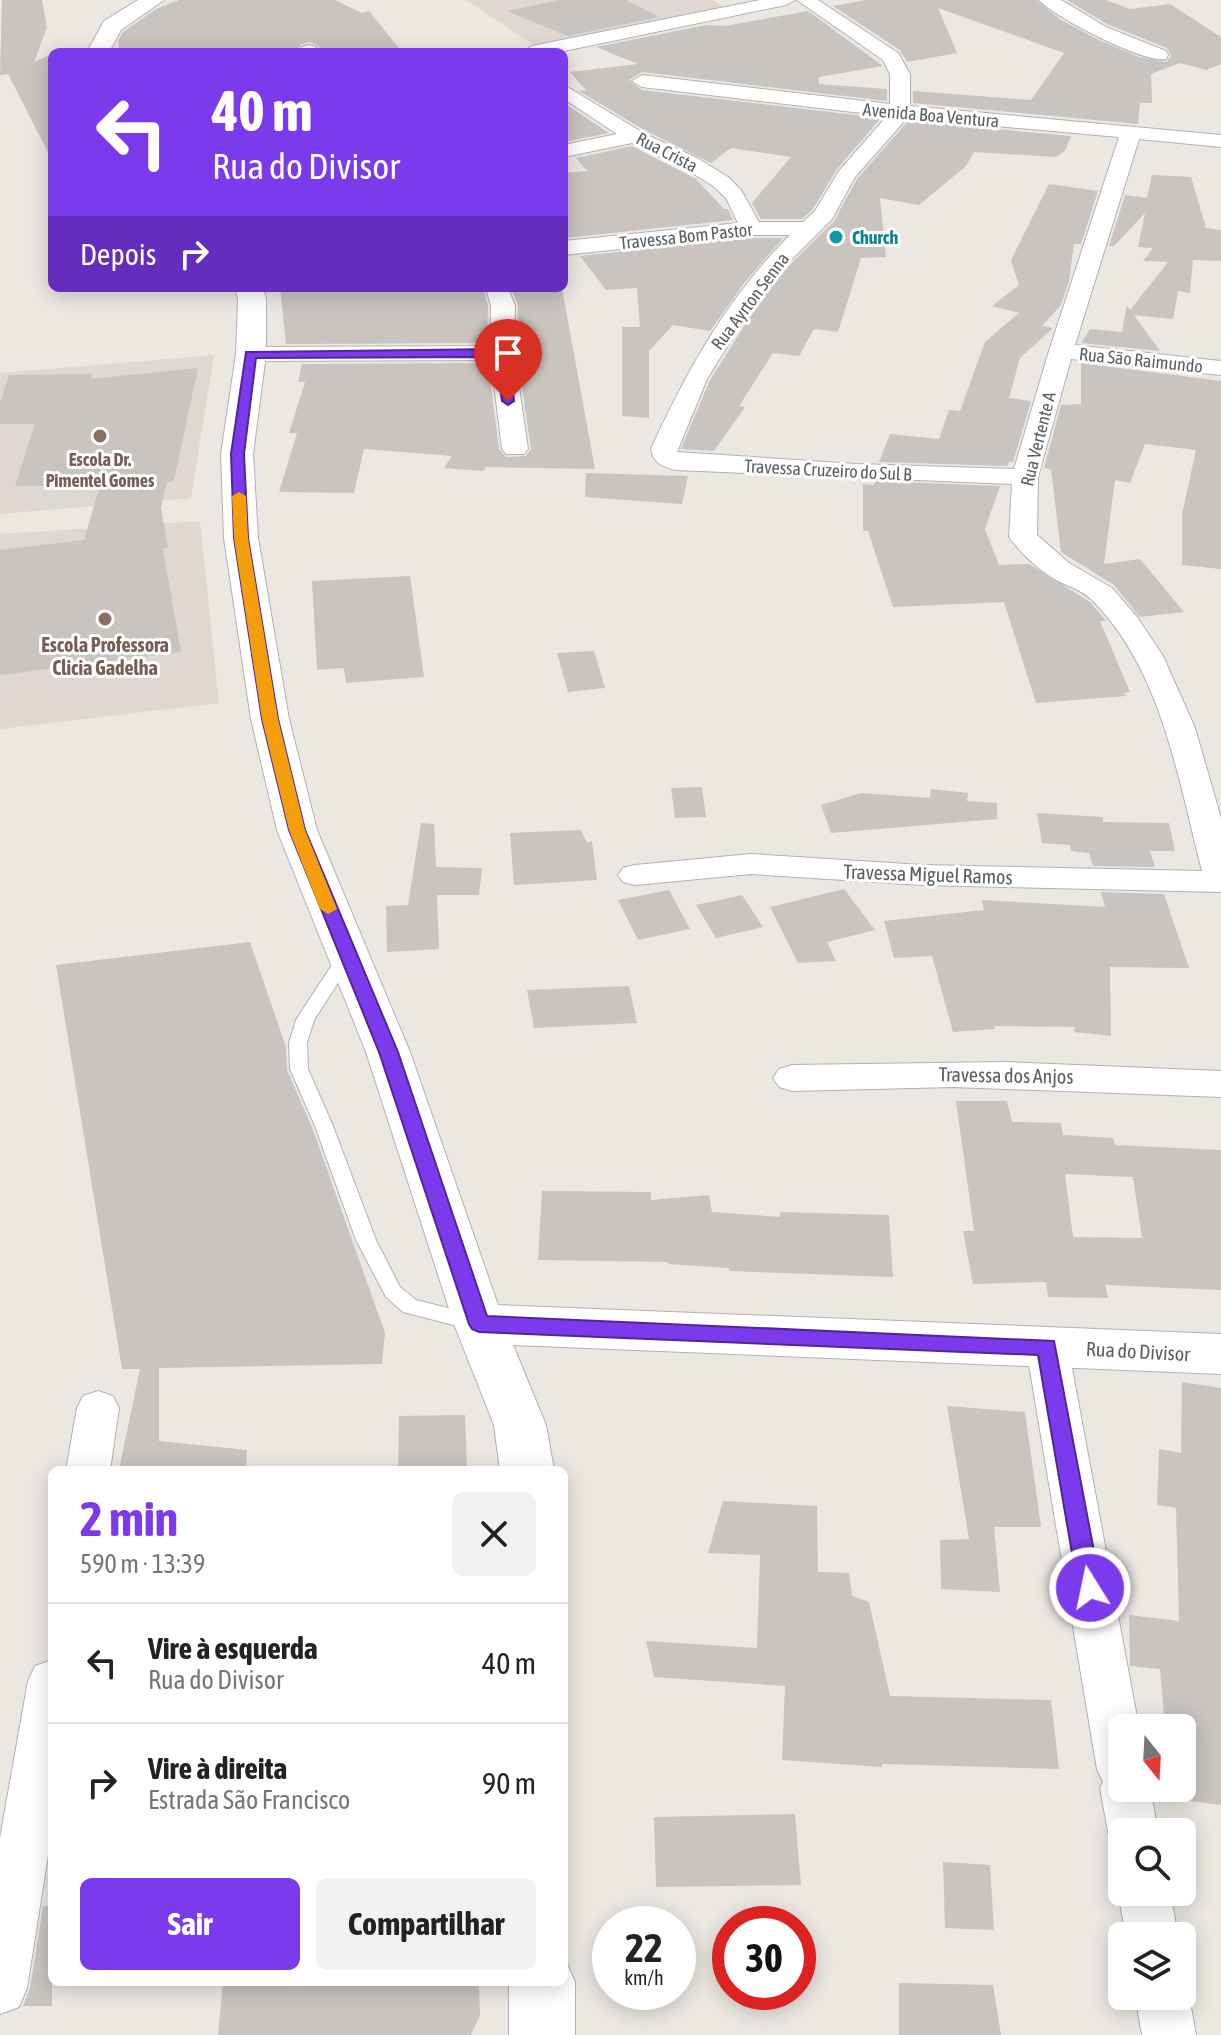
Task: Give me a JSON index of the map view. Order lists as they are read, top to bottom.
{
  "streets": {
    "street": [
      "Avenida Boa Ventura",
      "Rua Crista",
      "Travessa Bom Pastor",
      "Rua Ayrton Senna",
      "Rua São Raimundo",
      "Rua Vertente A",
      "Travessa Cruzeiro do Sul B",
      "Travessa Miguel Ramos",
      "Travessa dos Anjos",
      "Rua do Divisor"
    ]
  },
  "crossings": [
    ["Avenida Boa Ventura", "Rua Ayrton Senna"],
    ["Avenida Boa Ventura", "Rua Vertente A"],
    ["Rua Crista", "Travessa Bom Pastor"],
    ["Travessa Bom Pastor", "Rua Ayrton Senna"],
    ["Rua Ayrton Senna", "Travessa Cruzeiro do Sul B"],
    ["Rua São Raimundo", "Rua Vertente A"],
    ["Rua Vertente A", "Travessa Cruzeiro do Sul B"],
    ["Rua Vertente A", "Travessa Miguel Ramos"]
  ],
  "places": ["Church", "Escola Dr. Pimentel Gomes", "Escola Professora Clicia Gadelha"],
  "north": "bottom",
  "page": {
    "turn": ["40 m", "Rua do Divisor"],
    "then": "Depois",
    "heading": ["2 min", "590 m · 13:39"],
    "list": [
      {
        "name": "Vire à esquerda",
        "note": "Rua do Divisor",
        "value": "40 m"
      },
      {
        "name": "Vire à direita",
        "note": "Estrada São Francisco",
        "value": "90 m"
      }
    ],
    "buttons": ["Sair", "Compartilhar"],
    "speed": "22 km/h",
    "limit": "30"
  }
}
